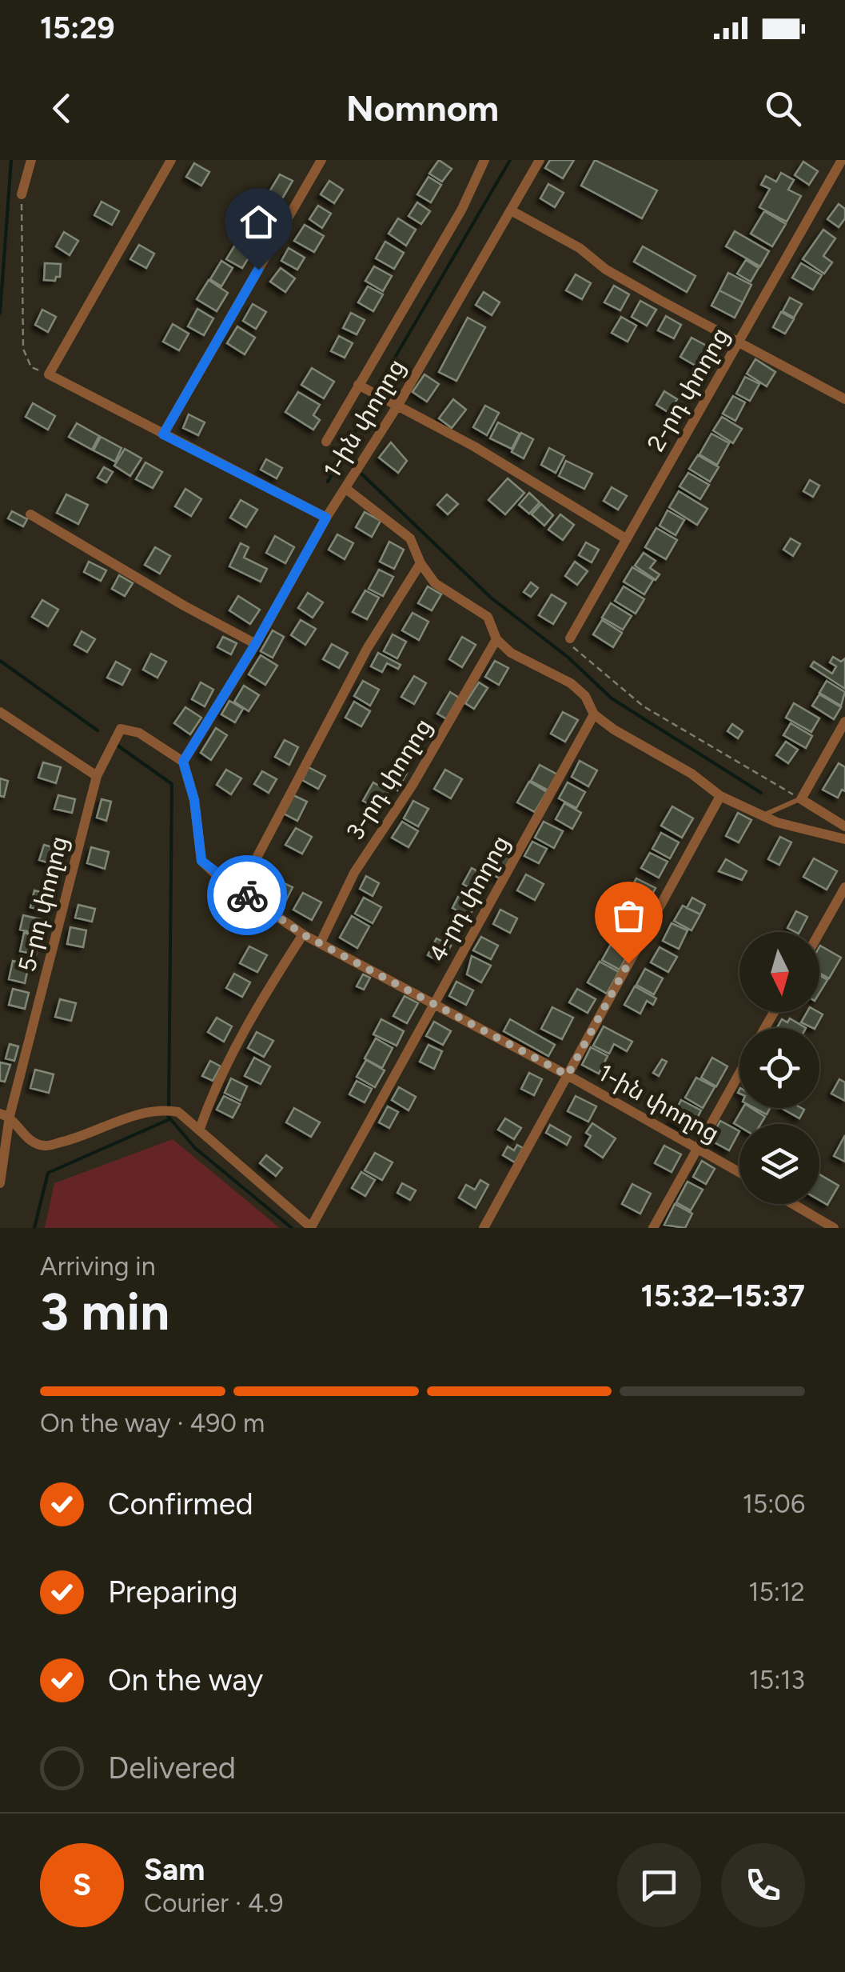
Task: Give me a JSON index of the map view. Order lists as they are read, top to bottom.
{
  "streets": {
    "street": [
      "2-րդ փողոց",
      "1-ին փողոց",
      "3-րդ փողոց",
      "4-րդ փողոց",
      "5-րդ փողոց"
    ]
  },
  "crossings": [
    ["1-ին փողոց", "3-րդ փողոց"],
    ["1-ին փողոց", "4-րդ փողոց"],
    ["1-ին փողոց", "5-րդ փողոց"]
  ],
  "north": "bottom",
  "page": {
    "status": "15:29",
    "header": "Nomnom",
    "heading": ["3 min", "Arriving in", "15:32–15:37"],
    "panel": ["Sam", "Courier · 4.9"],
    "bar": "On the way · 490 m",
    "list": [
      ["Confirmed", "15:06"],
      ["Preparing", "15:12"],
      ["On the way", "15:13"],
      "Delivered"
    ],
    "round": "S"
  }
}
